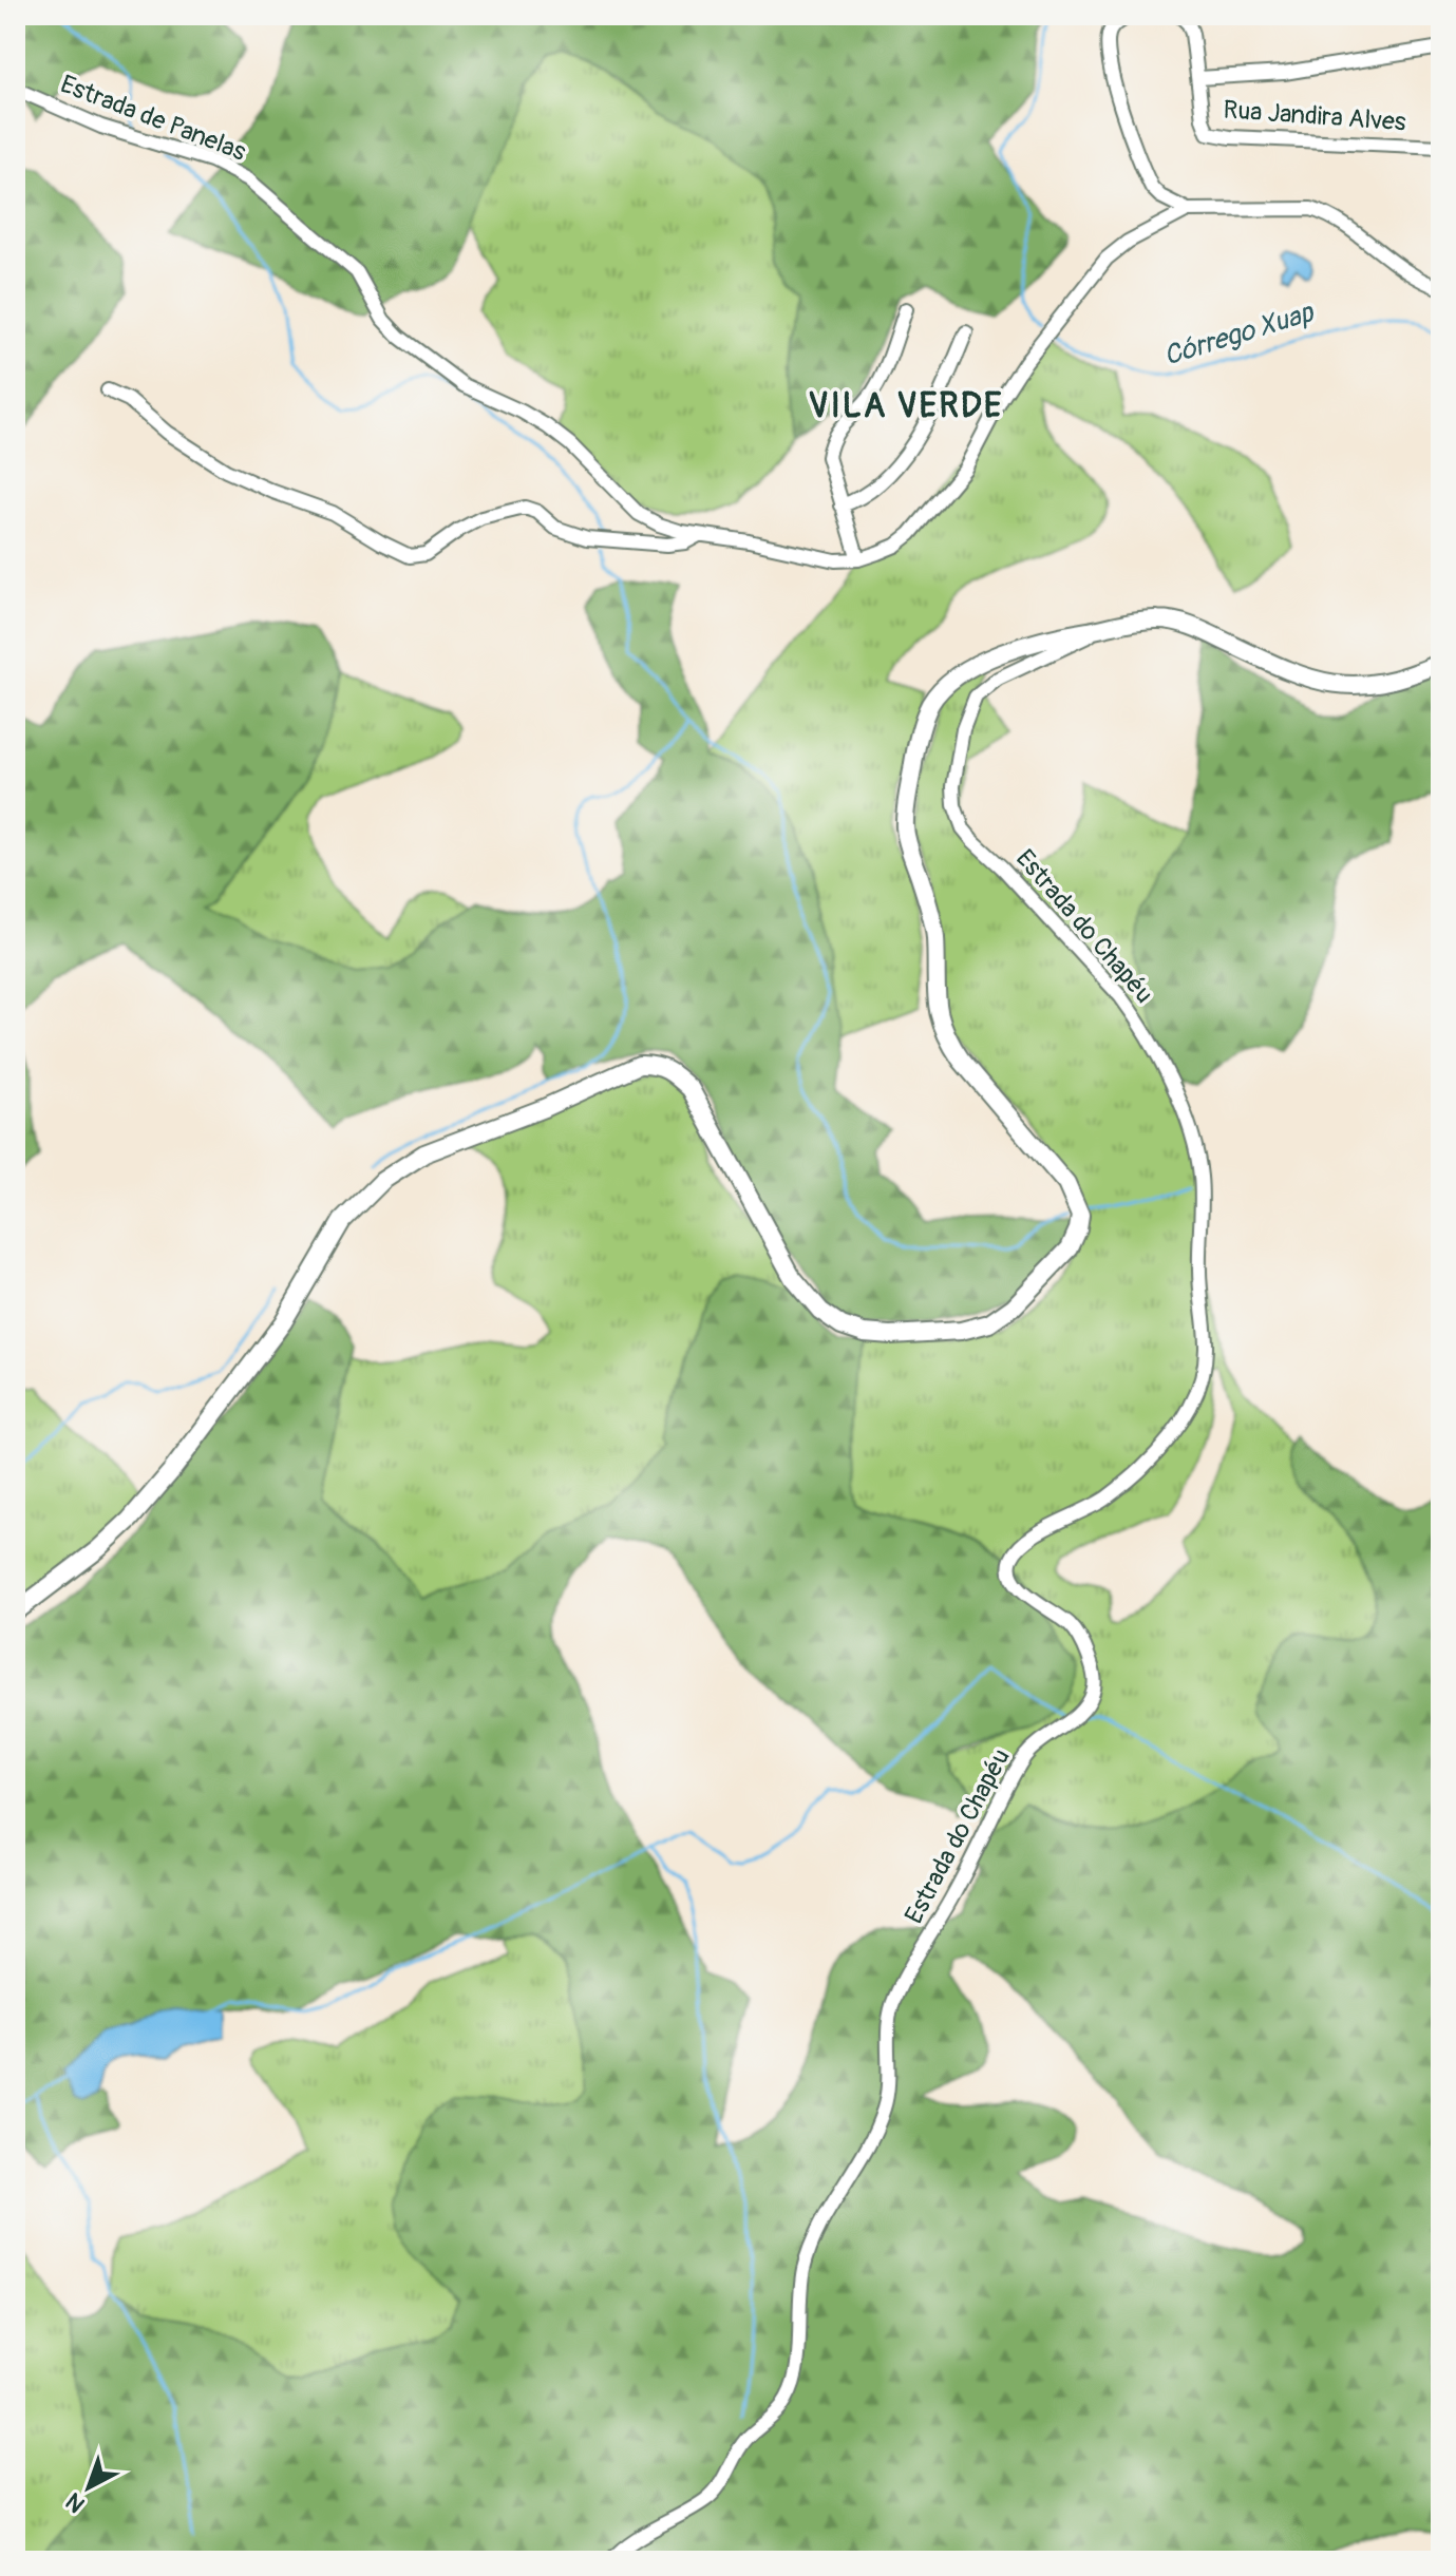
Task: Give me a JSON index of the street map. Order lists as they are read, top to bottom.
{
  "streets": {
    "street": ["Rua Jandira Alves", "Estrada de Panelas", "Estrada do Chapéu"]
  },
  "districts": ["VILA VERDE"],
  "water": ["Córrego Xuap"],
  "north": "bottom left"
}
